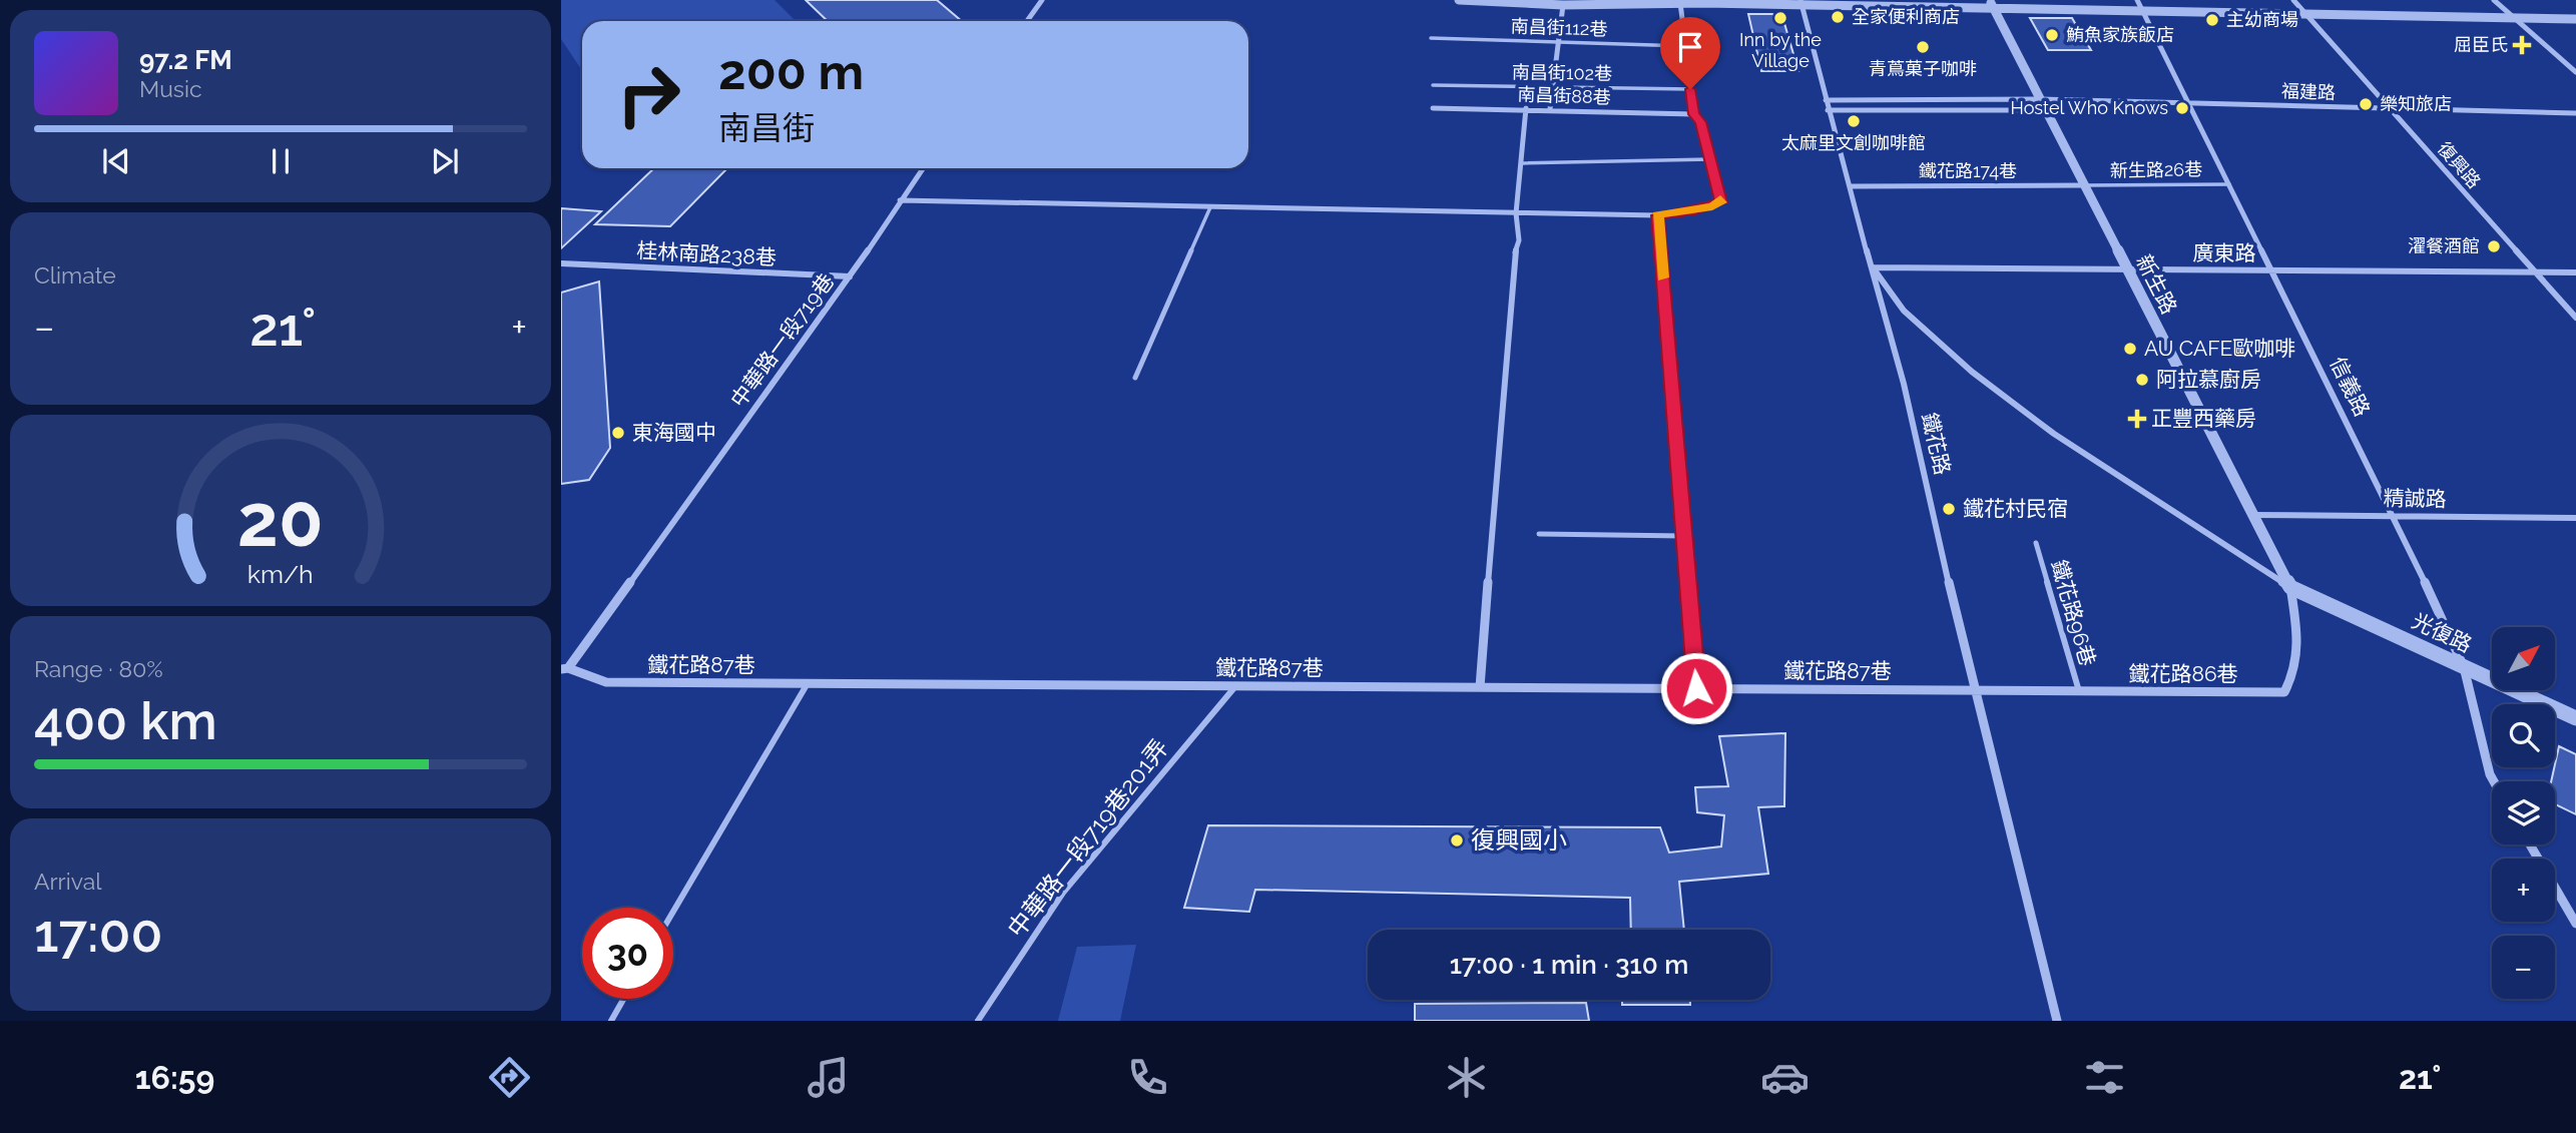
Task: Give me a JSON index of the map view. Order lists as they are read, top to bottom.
{
  "streets": {
    "street": [
      "福建路",
      "南昌街88巷",
      "復興路",
      "鐵花路174巷",
      "廣東路",
      "桂林南路238巷",
      "新生路",
      "中華路一段719巷",
      "信義路",
      "鐵花路",
      "精誠路",
      "光復路",
      "鐵花路87巷",
      "鐵花路86巷"
    ],
    "lane": [
      "南昌街112巷",
      "南昌街102巷",
      "新生路26巷",
      "鐵花路96巷",
      "中華路一段719巷201弄"
    ]
  },
  "crossings": [
    ["福建路", "復興路"],
    ["福建路", "新生路"],
    ["福建路", "信義路"],
    ["福建路", "鐵花路"],
    ["復興路", "廣東路"],
    ["新生路26巷", "鐵花路174巷"],
    ["新生路26巷", "新生路"],
    ["新生路26巷", "信義路"],
    ["鐵花路174巷", "新生路"],
    ["鐵花路174巷", "鐵花路"],
    ["廣東路", "新生路"],
    ["廣東路", "信義路"],
    ["廣東路", "鐵花路"],
    ["桂林南路238巷", "中華路一段719巷"],
    ["新生路", "精誠路"],
    ["新生路", "光復路"],
    ["新生路", "鐵花路86巷"],
    ["中華路一段719巷", "鐵花路87巷"],
    ["信義路", "精誠路"],
    ["信義路", "光復路"],
    ["鐵花路", "鐵花路87巷"],
    ["鐵花路", "鐵花路86巷"],
    ["鐵花路96巷", "鐵花路86巷"],
    ["光復路", "鐵花路86巷"],
    ["鐵花路87巷", "鐵花路86巷"],
    ["鐵花路87巷", "中華路一段719巷201弄"]
  ],
  "places": {
    "other": [
      "全家便利商店",
      "Inn by the Village",
      "主幼商場",
      "鮪魚家族飯店",
      "青蔦菓子咖啡",
      "樂知旅店",
      "Hostel Who Knows",
      "太麻里文創咖啡館",
      "濯餐酒館",
      "AU CAFE歐咖啡",
      "阿拉慕廚房",
      "東海國中",
      "鐵花村民宿",
      "復興國小"
    ],
    "health": ["屈臣氏", "正豐西藥房"]
  },
  "north": "top right",
  "page": {
    "turn": ["200 m", "南昌街"],
    "song": ["97.2 FM", "Music"],
    "tile": [
      "Climate",
      ["Range · 80%", "400 km"],
      ["Arrival", "17:00"]
    ],
    "heat": ["−", "21°", "+"],
    "map_buttons": ["+", "−"],
    "limit": "30",
    "trip": "17:00 · 1 min · 310 m",
    "tabs": ["16:59", "21°"],
    "gauge": ["20", "km/h"]
  }
}
